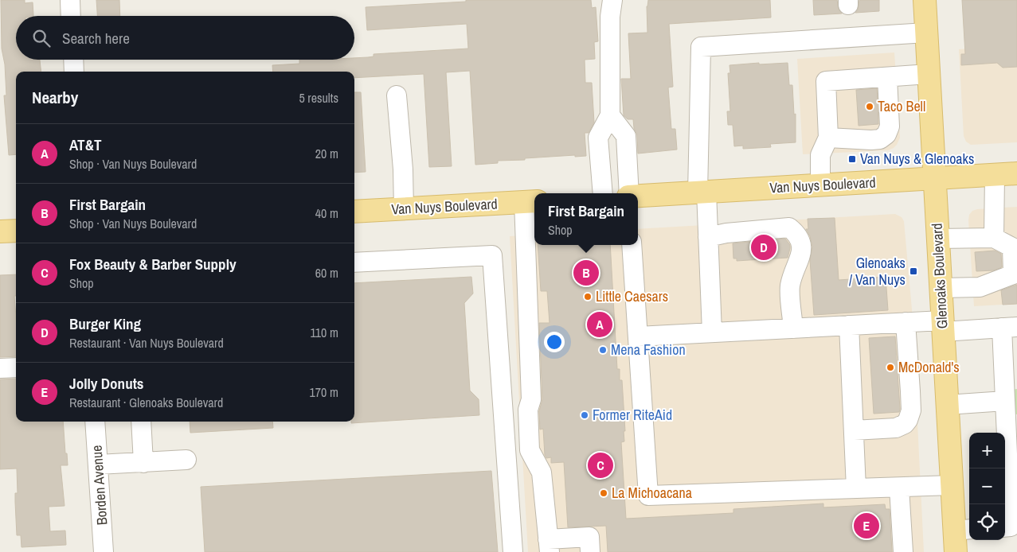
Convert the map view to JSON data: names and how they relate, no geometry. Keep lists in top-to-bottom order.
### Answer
{
  "streets": {
    "main road": ["Van Nuys Boulevard", "Glenoaks Boulevard"],
    "street": ["Borden Avenue"]
  },
  "crossings": [
    ["Van Nuys Boulevard", "Glenoaks Boulevard"]
  ],
  "places": {
    "other": [
      "Taco Bell",
      "Little Caesars",
      "Mena Fashion",
      "McDonald's",
      "Former RiteAid",
      "La Michoacana"
    ],
    "transit": ["Van Nuys & Glenoaks", "Glenoaks / Van Nuys"]
  },
  "page": {
    "search": "Search here",
    "heading": ["Nearby", "5 results"],
    "list": [
      {
        "mark": "A",
        "name": "AT&T",
        "note": "Shop · Van Nuys Boulevard",
        "value": "20 m"
      },
      {
        "mark": "B",
        "name": "First Bargain",
        "note": "Shop · Van Nuys Boulevard",
        "value": "40 m"
      },
      {
        "mark": "C",
        "name": "Fox Beauty & Barber Supply",
        "note": "Shop",
        "value": "60 m"
      },
      {
        "mark": "D",
        "name": "Burger King",
        "note": "Restaurant · Van Nuys Boulevard",
        "value": "110 m"
      },
      {
        "mark": "E",
        "name": "Jolly Donuts",
        "note": "Restaurant · Glenoaks Boulevard",
        "value": "170 m"
      }
    ],
    "popup": ["First Bargain", "Shop"],
    "pins": [
      "D",
      "B",
      "A",
      "C",
      "E"
    ],
    "map_buttons": ["+", "−"]
  }
}
